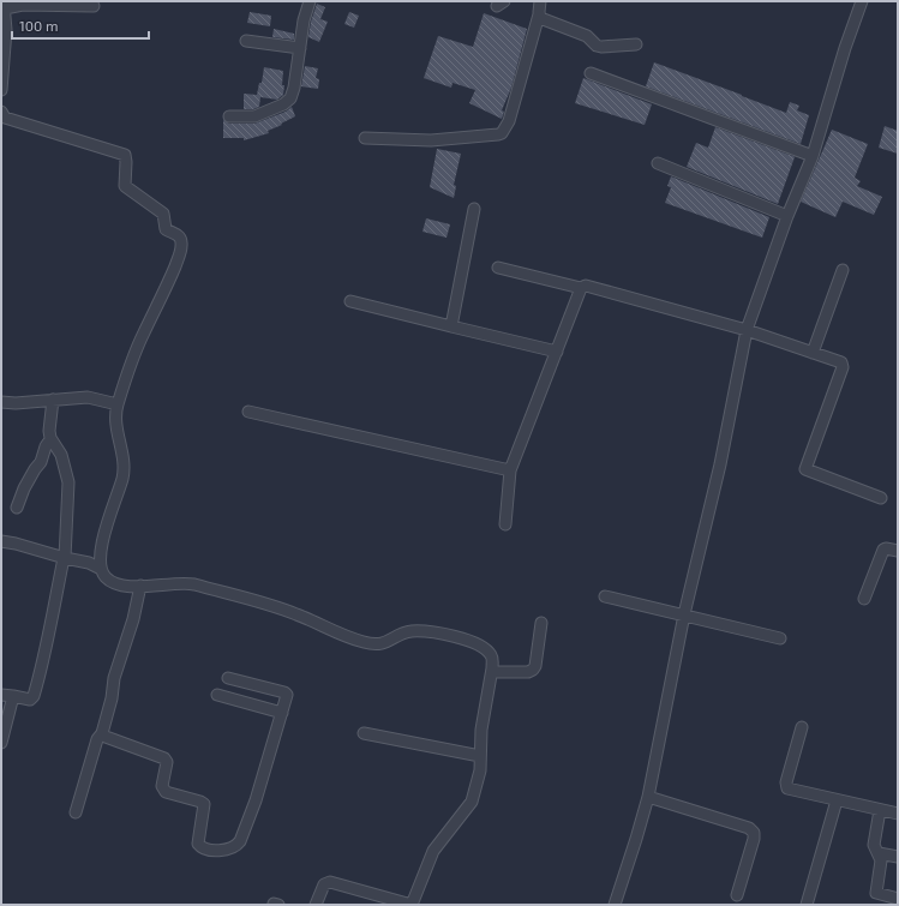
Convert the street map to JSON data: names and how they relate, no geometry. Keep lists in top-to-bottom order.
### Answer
{
  "scale_bar": "100 m"
}
